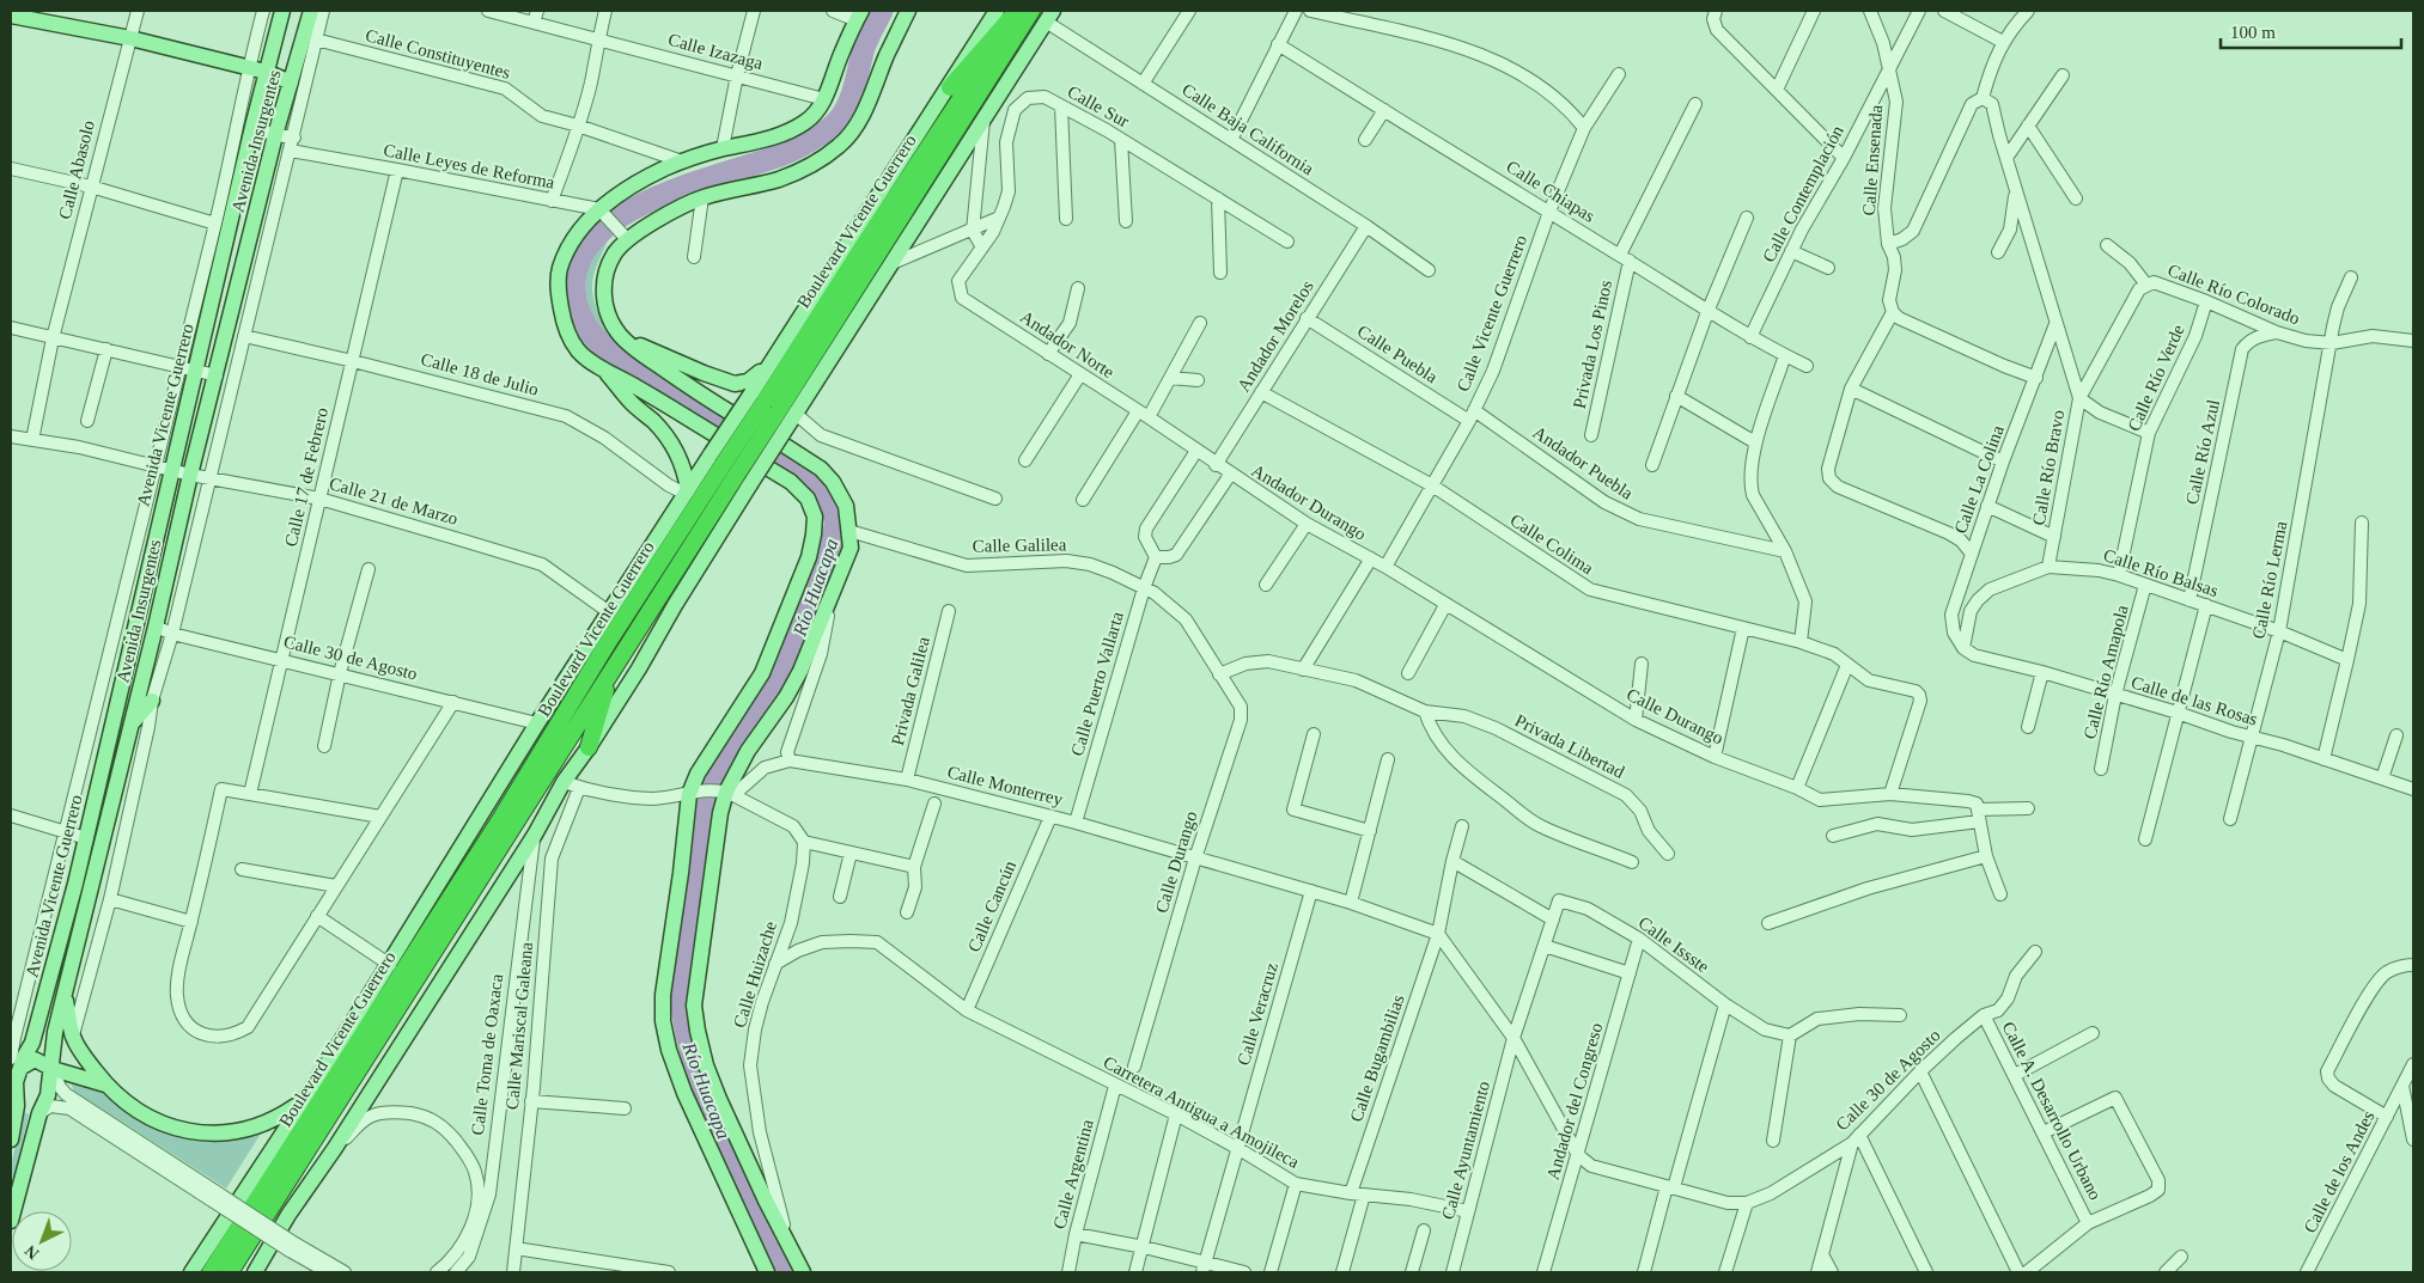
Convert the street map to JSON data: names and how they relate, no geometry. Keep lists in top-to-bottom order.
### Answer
{
  "streets": {
    "highway": ["Boulevard Vicente Guerrero"],
    "main road": ["Avenida Insurgentes", "Avenida Vicente Guerrero"],
    "street": [
      "Calle Izazaga",
      "Calle Constituyentes",
      "Calle Sur",
      "Calle Baja California",
      "Calle Ensenada",
      "Calle Leyes de Reforma",
      "Calle Abasolo",
      "Calle Chiapas",
      "Calle Contemplación",
      "Calle Río Colorado",
      "Calle Vicente Guerrero",
      "Andador Morelos",
      "Andador Norte",
      "Privada Los Pinos",
      "Calle Puebla",
      "Calle 18 de Julio",
      "Calle Río Verde",
      "Calle Río Azul",
      "Andador Puebla",
      "Calle Río Bravo",
      "Calle 17 de Febrero",
      "Calle La Colina",
      "Calle 21 de Marzo",
      "Andador Durango",
      "Calle Colima",
      "Calle Galilea",
      "Calle Río Balsas",
      "Calle Río Lerma",
      "Calle 30 de Agosto",
      "Calle Río Amapola",
      "Calle Puerto Vallarta",
      "Privada Galilea",
      "Calle de las Rosas",
      "Calle Durango",
      "Privada Libertad",
      "Calle Monterrey",
      "Calle Cancún",
      "Calle Issste",
      "Calle Huizache",
      "Calle Veracruz",
      "Calle Mariscal Galeana",
      "Calle Toma de Oaxaca",
      "Calle Bugambilias",
      "Andador del Congreso",
      "Calle A. Desarrollo Urbano",
      "Carretera Antigua a Amojileca",
      "Calle Ayuntamiento",
      "Calle de los Andes",
      "Calle Argentina"
    ]
  },
  "crossings": [
    ["Calle Sur", "Andador Norte"],
    ["Calle Baja California", "Boulevard Vicente Guerrero"],
    ["Calle Baja California", "Andador Morelos"],
    ["Avenida Insurgentes", "Calle 21 de Marzo"],
    ["Avenida Insurgentes", "Calle 30 de Agosto"],
    ["Calle Ensenada", "Calle Contemplación"],
    ["Calle Leyes de Reforma", "Calle 17 de Febrero"],
    ["Calle Abasolo", "Calle 21 de Marzo"],
    ["Calle Chiapas", "Calle Contemplación"],
    ["Calle Chiapas", "Calle Vicente Guerrero"],
    ["Calle Chiapas", "Privada Los Pinos"],
    ["Boulevard Vicente Guerrero", "Calle 18 de Julio"],
    ["Boulevard Vicente Guerrero", "Calle 21 de Marzo"],
    ["Boulevard Vicente Guerrero", "Calle 30 de Agosto"],
    ["Boulevard Vicente Guerrero", "Calle Toma de Oaxaca"],
    ["Calle Río Colorado", "Calle Río Verde"],
    ["Calle Río Colorado", "Calle Río Azul"],
    ["Calle Río Colorado", "Calle Río Bravo"],
    ["Calle Río Colorado", "Calle Río Lerma"],
    ["Calle Vicente Guerrero", "Calle Puebla"],
    ["Calle Vicente Guerrero", "Andador Puebla"],
    ["Calle Vicente Guerrero", "Andador Durango"],
    ["Calle Vicente Guerrero", "Calle Colima"],
    ["Calle Vicente Guerrero", "Calle Durango"],
    ["Andador Morelos", "Andador Norte"],
    ["Andador Morelos", "Calle Puebla"],
    ["Andador Morelos", "Andador Durango"],
    ["Andador Morelos", "Calle Colima"],
    ["Andador Norte", "Andador Durango"],
    ["Calle Puebla", "Andador Puebla"],
    ["Calle 18 de Julio", "Calle 17 de Febrero"],
    ["Calle Río Verde", "Calle Río Balsas"],
    ["Avenida Vicente Guerrero", "Calle 21 de Marzo"],
    ["Calle Río Azul", "Calle Río Balsas"],
    ["Calle Río Bravo", "Calle Río Balsas"],
    ["Calle 17 de Febrero", "Calle 21 de Marzo"],
    ["Calle 17 de Febrero", "Calle 30 de Agosto"],
    ["Calle La Colina", "Calle Río Balsas"],
    ["Calle La Colina", "Calle de las Rosas"],
    ["Andador Durango", "Calle Durango"],
    ["Calle Colima", "Calle Durango"],
    ["Calle Galilea", "Calle Puerto Vallarta"],
    ["Calle Galilea", "Calle Durango"],
    ["Calle Galilea", "Privada Libertad"],
    ["Calle Río Balsas", "Calle Río Lerma"],
    ["Calle Río Balsas", "Calle Río Amapola"],
    ["Calle Río Balsas", "Calle de las Rosas"],
    ["Calle Río Lerma", "Calle de las Rosas"],
    ["Calle 30 de Agosto", "Andador del Congreso"],
    ["Calle 30 de Agosto", "Calle A. Desarrollo Urbano"],
    ["Calle Río Amapola", "Calle de las Rosas"],
    ["Calle Puerto Vallarta", "Calle Monterrey"],
    ["Privada Galilea", "Calle Monterrey"],
    ["Calle Durango", "Privada Libertad"],
    ["Calle Durango", "Calle Monterrey"],
    ["Calle Monterrey", "Calle Cancún"],
    ["Calle Monterrey", "Calle Veracruz"],
    ["Calle Monterrey", "Calle Bugambilias"],
    ["Calle Cancún", "Carretera Antigua a Amojileca"],
    ["Calle Issste", "Andador del Congreso"],
    ["Calle Issste", "Calle Ayuntamiento"],
    ["Calle Huizache", "Carretera Antigua a Amojileca"],
    ["Calle Veracruz", "Carretera Antigua a Amojileca"],
    ["Calle Bugambilias", "Carretera Antigua a Amojileca"],
    ["Carretera Antigua a Amojileca", "Calle Ayuntamiento"],
    ["Carretera Antigua a Amojileca", "Calle Argentina"]
  ],
  "water": ["Río Huacapa"],
  "scale_bar": "100 m",
  "north": "bottom left"
}
